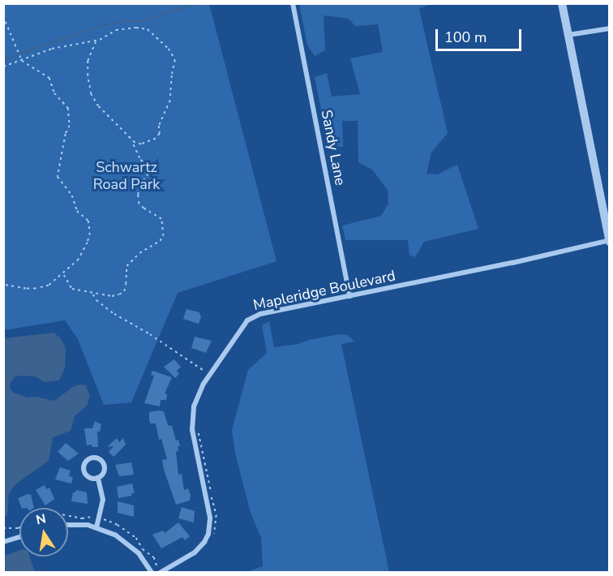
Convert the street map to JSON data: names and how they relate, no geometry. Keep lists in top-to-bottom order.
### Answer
{
  "streets": {
    "street": ["Sandy Lane", "Mapleridge Boulevard"]
  },
  "crossings": [
    ["Sandy Lane", "Mapleridge Boulevard"]
  ],
  "parks": ["Schwartz Road Park"],
  "scale_bar": "100 m",
  "north": "top"
}
